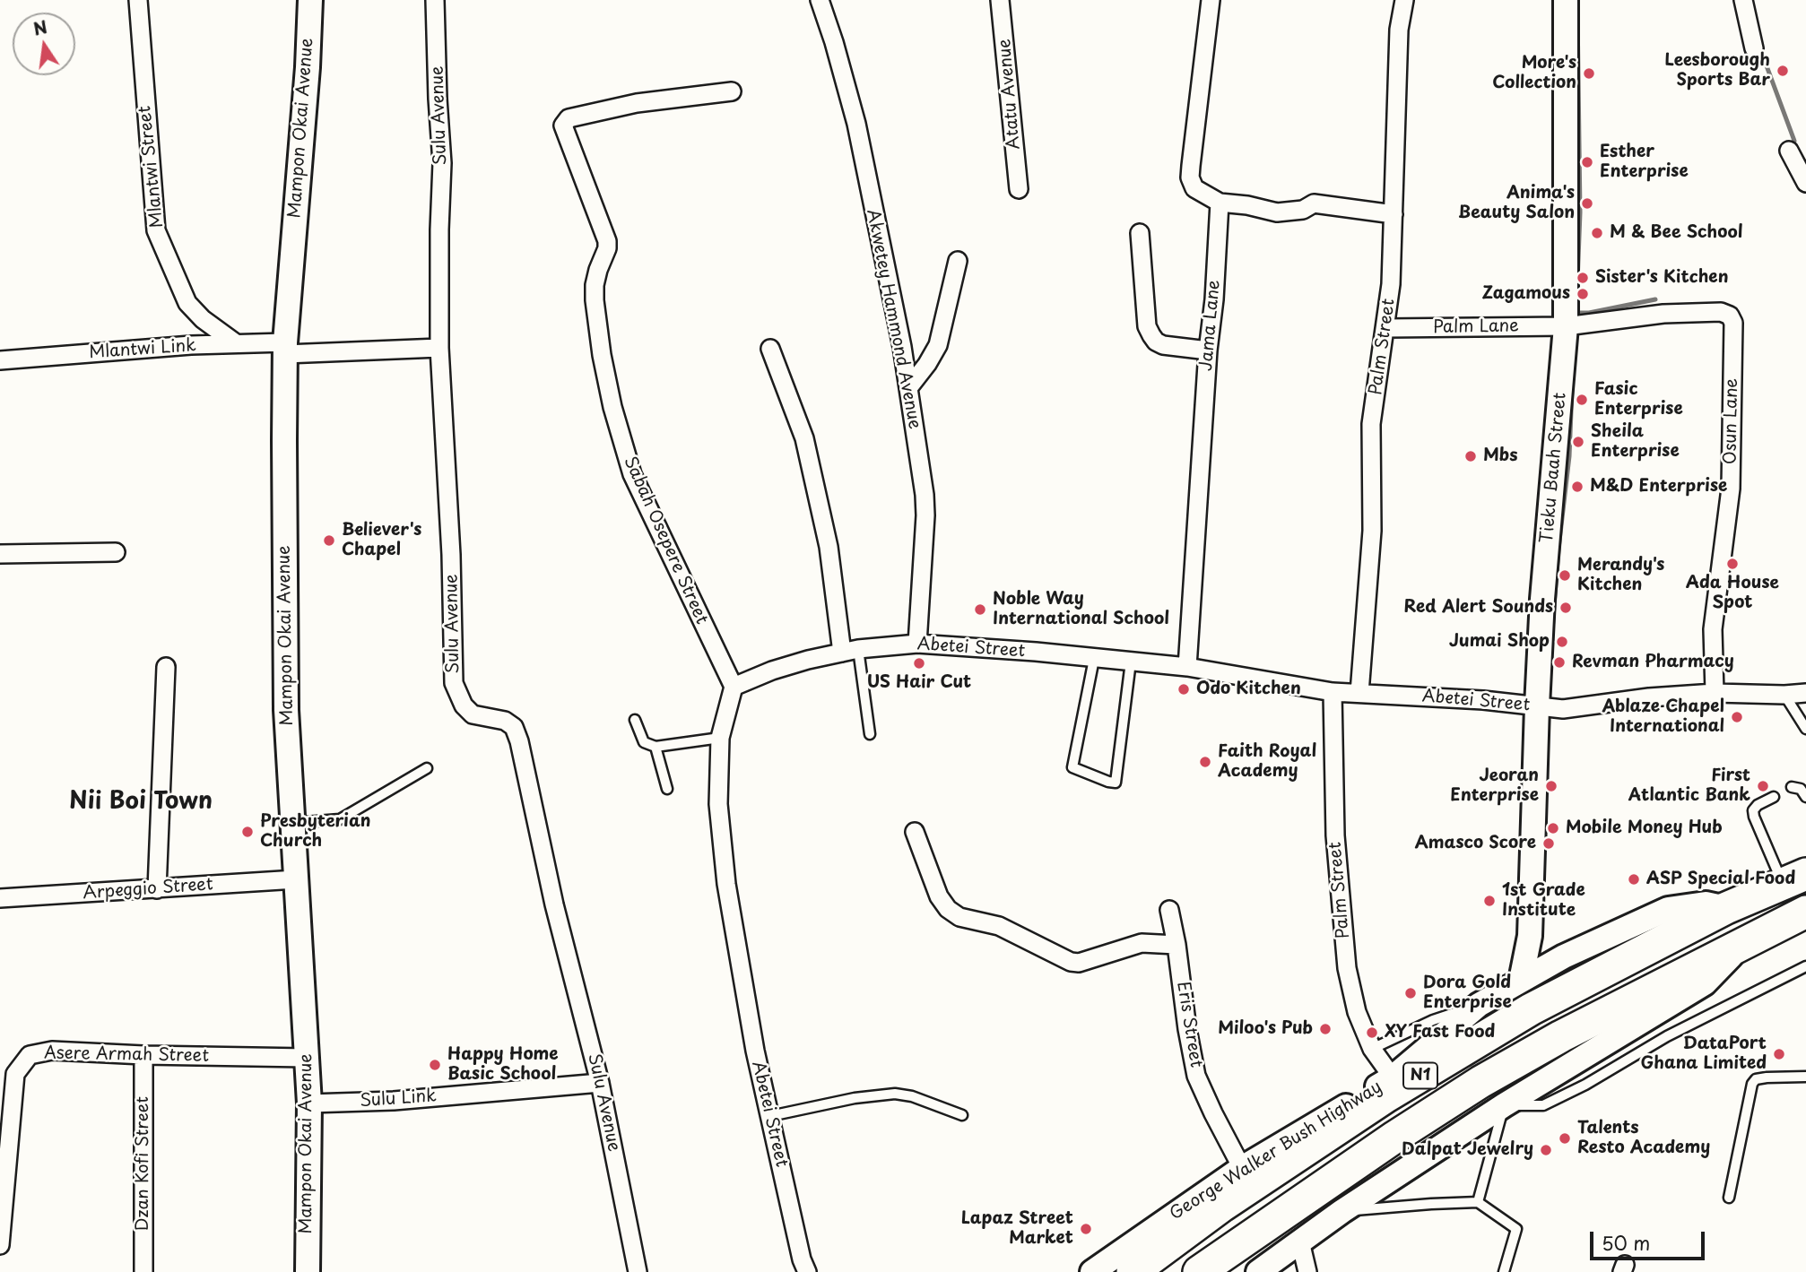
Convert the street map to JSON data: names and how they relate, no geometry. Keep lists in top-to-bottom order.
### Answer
{
  "streets": {
    "highway": ["N1", "George Walker Bush Highway"],
    "street": [
      "Atatu Avenue",
      "Sulu Avenue",
      "Mampon Okai Avenue",
      "Mlantwi Street",
      "Akwetey Hammond Avenue",
      "Jama Lane",
      "Palm Lane",
      "Palm Street",
      "Mlantwi Link",
      "Osun Lane",
      "Tieku Baah Street",
      "Sabah Osepere Street",
      "Abetei Street",
      "Arpeggio Street",
      "Eris Street",
      "Asere Armah Street",
      "Sulu Link",
      "Dzan Kofi Street"
    ]
  },
  "crossings": [
    ["Sulu Avenue", "Mlantwi Link"],
    ["Sulu Avenue", "Sulu Link"],
    ["Mampon Okai Avenue", "Mlantwi Link"],
    ["Mampon Okai Avenue", "Arpeggio Street"],
    ["Mampon Okai Avenue", "Asere Armah Street"],
    ["Mampon Okai Avenue", "Sulu Link"],
    ["Mlantwi Street", "Mlantwi Link"],
    ["Akwetey Hammond Avenue", "Abetei Street"],
    ["Jama Lane", "Abetei Street"],
    ["Palm Lane", "Palm Street"],
    ["Palm Lane", "Osun Lane"],
    ["Palm Lane", "Tieku Baah Street"],
    ["Palm Street", "Abetei Street"],
    ["Palm Street", "George Walker Bush Highway"],
    ["Osun Lane", "Tieku Baah Street"],
    ["Osun Lane", "Abetei Street"],
    ["Tieku Baah Street", "Abetei Street"],
    ["Tieku Baah Street", "George Walker Bush Highway"],
    ["Sabah Osepere Street", "Abetei Street"],
    ["Eris Street", "George Walker Bush Highway"],
    ["Asere Armah Street", "Dzan Kofi Street"]
  ],
  "districts": ["Nii Boi Town"],
  "places": [
    "Leesborough Sports Bar",
    "More's Collection",
    "Esther Enterprise",
    "Anima's Beauty Salon",
    "M & Bee School",
    "Sister's Kitchen",
    "Zagamous",
    "Fasic Enterprise",
    "Sheila Enterprise",
    "Mbs",
    "M&D Enterprise",
    "Believer's Chapel",
    "Ada House Spot",
    "Merandy's Kitchen",
    "Red Alert Sounds",
    "Noble Way International School",
    "Jumai Shop",
    "Revman Pharmacy",
    "US Hair Cut",
    "Odo Kitchen",
    "Ablaze Chapel International",
    "Faith Royal Academy",
    "Jeoran Enterprise",
    "First Atlantic Bank",
    "Mobile Money Hub",
    "Presbyterian Church",
    "Amasco Score",
    "ASP Special Food",
    "1st Grade Institute",
    "Dora Gold Enterprise",
    "Miloo's Pub",
    "XY Fast Food",
    "DataPort Ghana Limited",
    "Happy Home Basic School",
    "Talents Resto Academy",
    "Dalpat Jewelry",
    "Lapaz Street Market"
  ],
  "scale_bar": "50 m",
  "north": "top"
}
